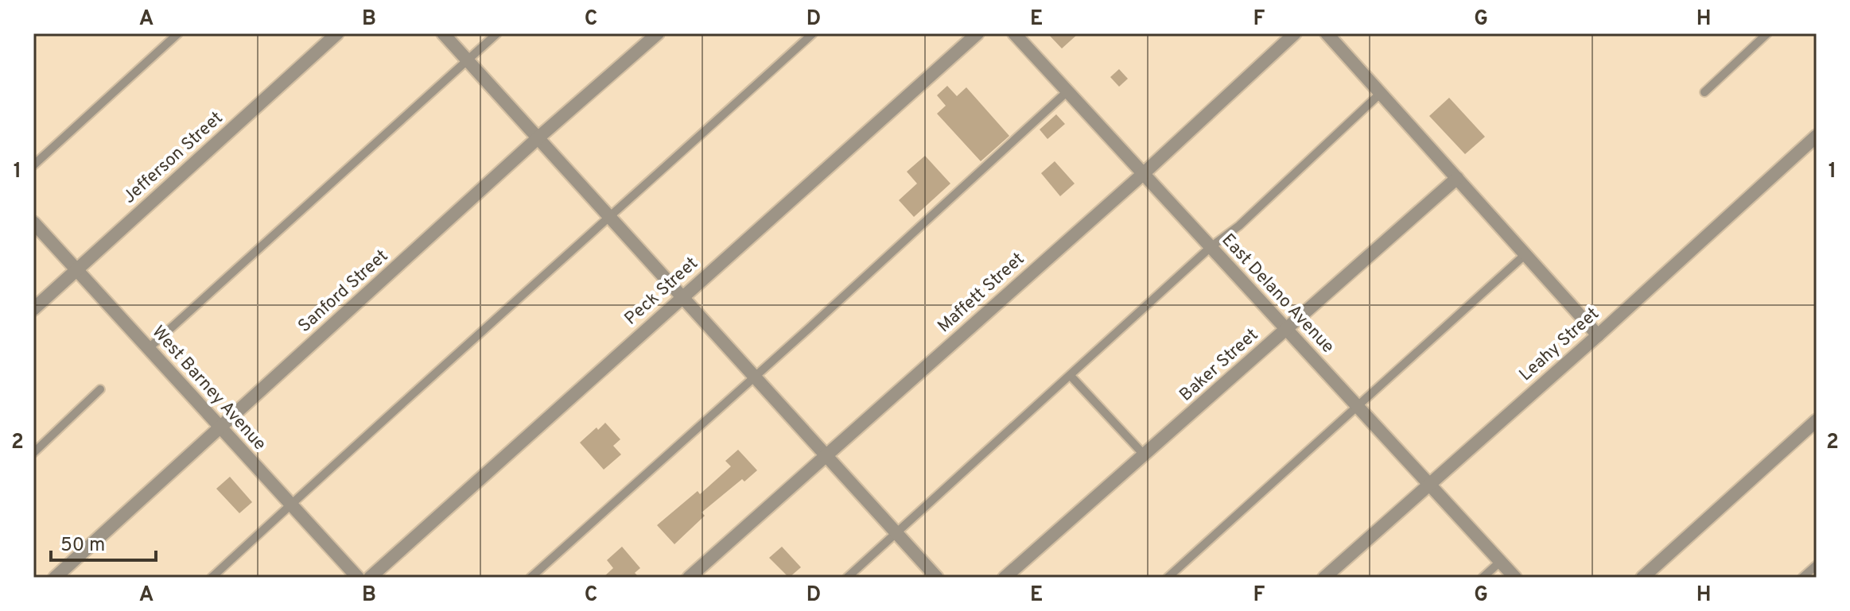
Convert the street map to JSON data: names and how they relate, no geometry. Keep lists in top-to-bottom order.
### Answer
{
  "streets": {
    "street": [
      "Jefferson Street",
      "Sanford Street",
      "Peck Street",
      "Maffett Street",
      "East Delano Avenue",
      "Leahy Street",
      "Baker Street",
      "West Barney Avenue"
    ]
  },
  "crossings": [
    ["Jefferson Street", "West Barney Avenue"],
    ["Sanford Street", "West Barney Avenue"],
    ["Maffett Street", "East Delano Avenue"],
    ["East Delano Avenue", "Leahy Street"],
    ["East Delano Avenue", "Baker Street"]
  ],
  "scale_bar": "50 m",
  "grid": {
    "columns": [
      "A",
      "B",
      "C",
      "D",
      "E",
      "F",
      "G",
      "H"
    ],
    "rows": ["1", "2"]
  }
}
